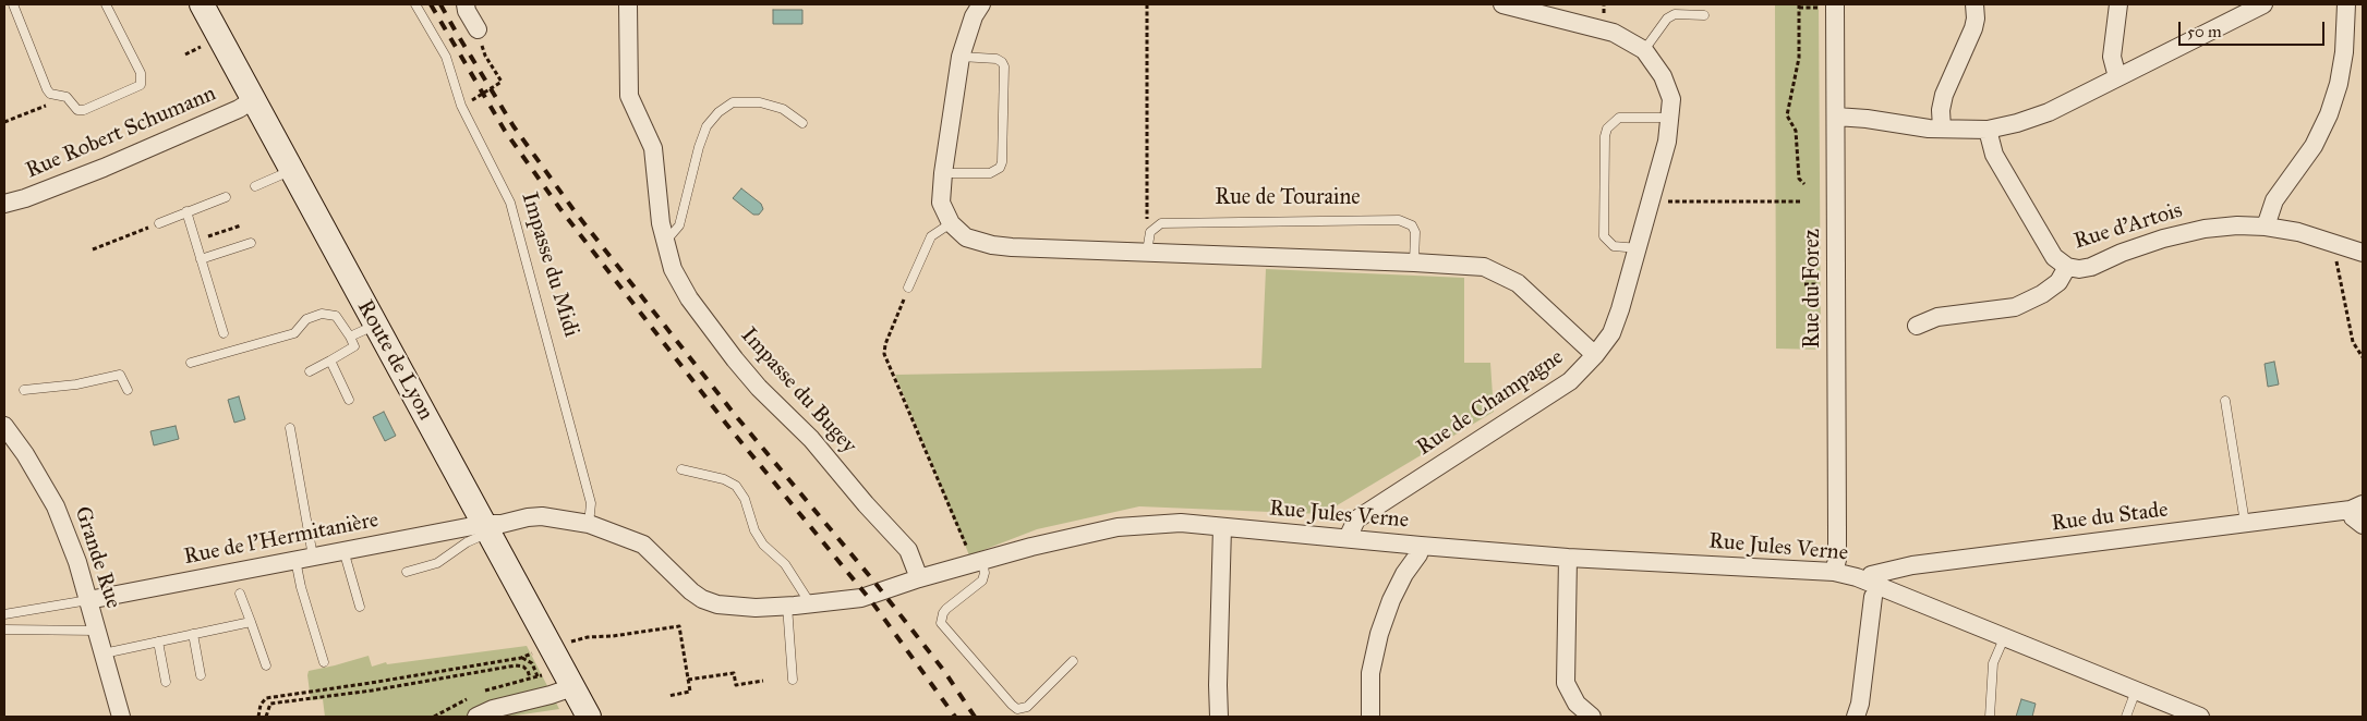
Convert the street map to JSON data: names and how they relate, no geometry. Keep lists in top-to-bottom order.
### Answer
{
  "streets": {
    "main road": ["Route de Lyon"],
    "street": [
      "Rue Robert Schumann",
      "Rue d'Artois",
      "Rue du Forez",
      "Impasse du Bugey",
      "Rue de Champagne",
      "Rue Jules Verne",
      "Rue du Stade",
      "Rue de l'Hermitanière",
      "Grande Rue"
    ],
    "lane": ["Rue de Touraine", "Impasse du Midi"]
  },
  "crossings": [
    ["Rue Robert Schumann", "Route de Lyon"],
    ["Impasse du Midi", "Rue Jules Verne"],
    ["Rue du Forez", "Rue Jules Verne"],
    ["Route de Lyon", "Rue Jules Verne"],
    ["Route de Lyon", "Rue de l'Hermitanière"],
    ["Impasse du Bugey", "Rue Jules Verne"],
    ["Rue de Champagne", "Rue Jules Verne"],
    ["Rue Jules Verne", "Rue du Stade"],
    ["Rue Jules Verne", "Rue de l'Hermitanière"],
    ["Rue de l'Hermitanière", "Grande Rue"]
  ],
  "scale_bar": "50 m"
}
